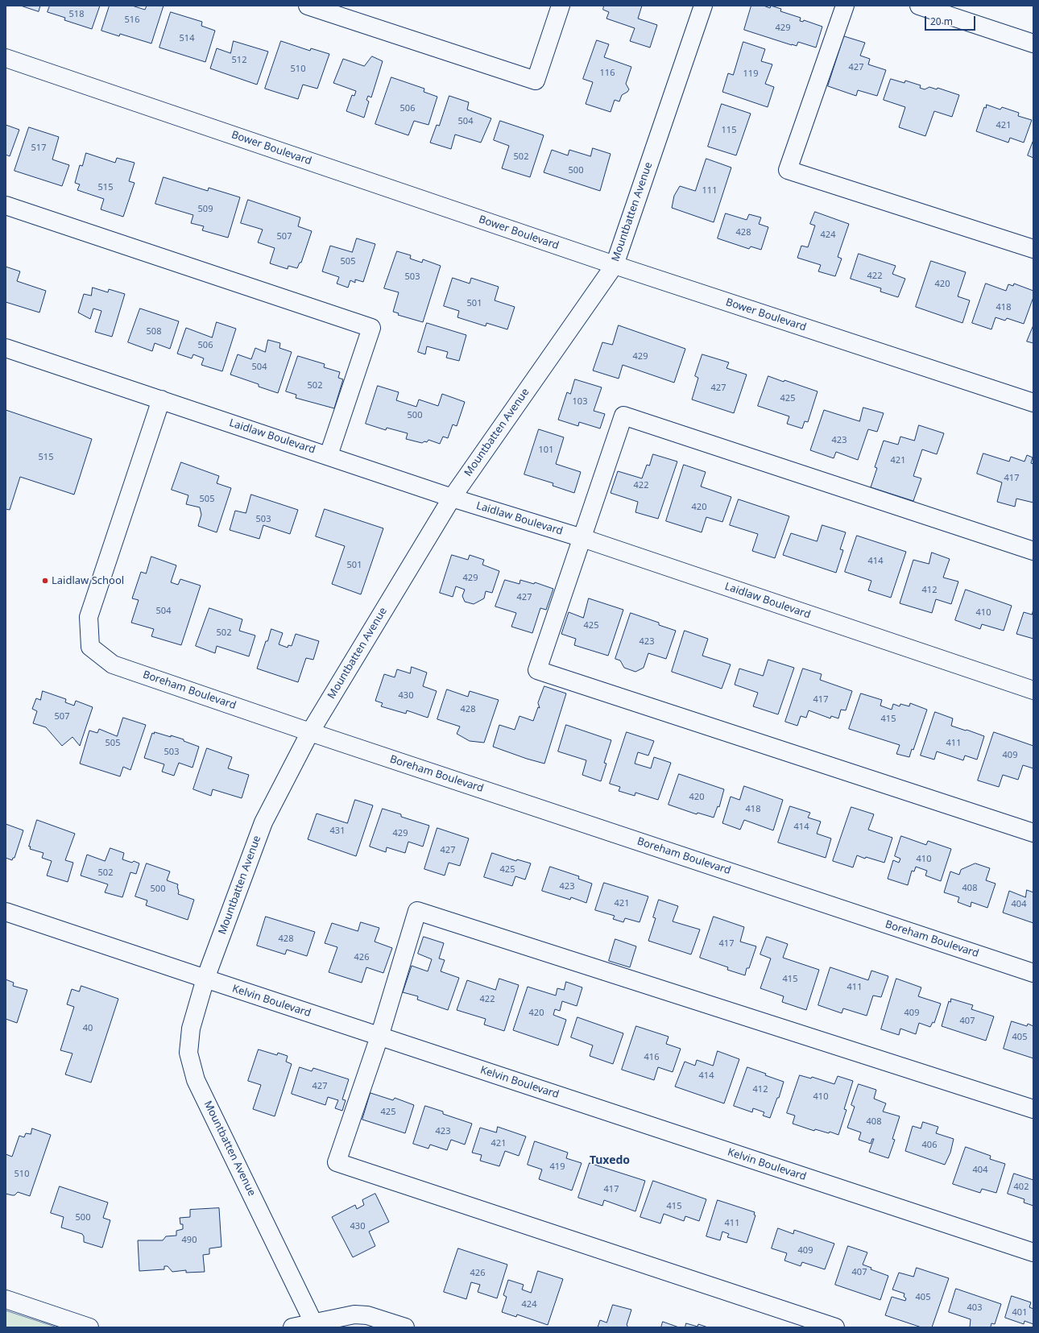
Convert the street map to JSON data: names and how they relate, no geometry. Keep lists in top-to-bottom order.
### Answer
{
  "streets": {
    "street": [
      "Bower Boulevard",
      "Mountbatten Avenue",
      "Laidlaw Boulevard",
      "Boreham Boulevard",
      "Kelvin Boulevard"
    ]
  },
  "crossings": [
    ["Bower Boulevard", "Mountbatten Avenue"],
    ["Mountbatten Avenue", "Laidlaw Boulevard"],
    ["Mountbatten Avenue", "Boreham Boulevard"],
    ["Mountbatten Avenue", "Kelvin Boulevard"],
    ["Laidlaw Boulevard", "Boreham Boulevard"]
  ],
  "districts": ["Tuxedo"],
  "places": ["Laidlaw School"],
  "house_numbers": [
    "518",
    "516",
    "429",
    "514",
    "512",
    "427",
    "510",
    "116",
    "119",
    "506",
    "504",
    "421",
    "115",
    "517",
    "502",
    "500",
    "515",
    "111",
    "509",
    "428",
    "424",
    "507",
    "505",
    "422",
    "503",
    "420",
    "501",
    "418",
    "508",
    "506",
    "429",
    "504",
    "502",
    "427",
    "425",
    "103",
    "500",
    "423",
    "101",
    "515",
    "421",
    "417",
    "422",
    "505",
    "420",
    "503",
    "414",
    "501",
    "429",
    "412",
    "427",
    "504",
    "410",
    "425",
    "502",
    "423",
    "430",
    "417",
    "428",
    "507",
    "415",
    "505",
    "411",
    "503",
    "409",
    "420",
    "418",
    "414",
    "431",
    "429",
    "427",
    "410",
    "425",
    "502",
    "423",
    "408",
    "500",
    "421",
    "404",
    "428",
    "417",
    "426",
    "415",
    "411",
    "422",
    "420",
    "409",
    "407",
    "40",
    "405",
    "416",
    "414",
    "427",
    "412",
    "410",
    "425",
    "408",
    "423",
    "421",
    "406",
    "419",
    "404",
    "510",
    "402",
    "417",
    "415",
    "500",
    "411",
    "430",
    "490",
    "409",
    "407",
    "426",
    "405",
    "424",
    "403",
    "401"
  ],
  "scale_bar": "20 m"
}
